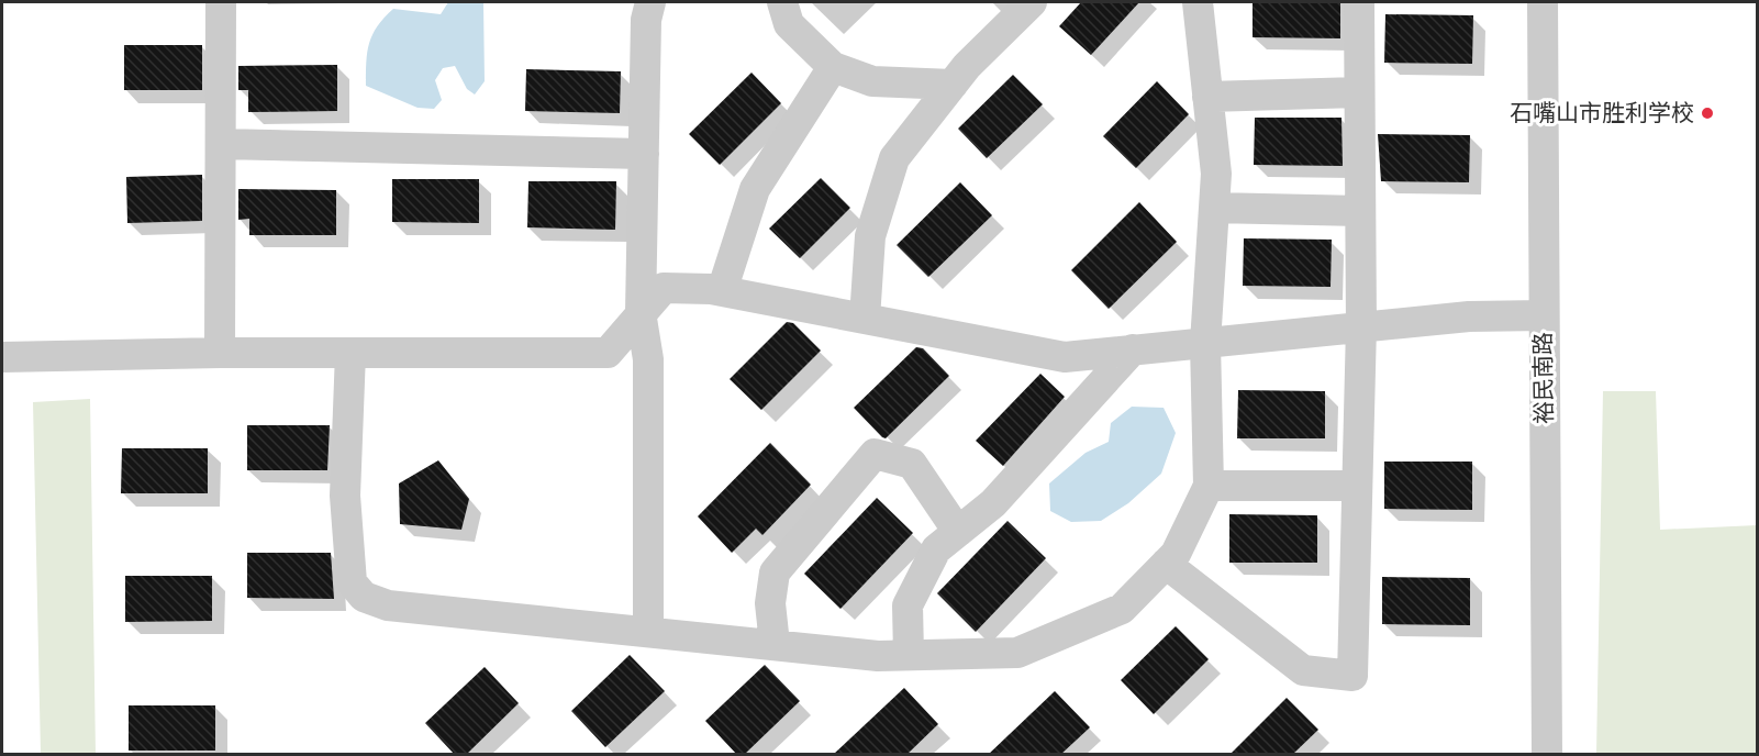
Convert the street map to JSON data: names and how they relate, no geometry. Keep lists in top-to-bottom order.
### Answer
{
  "streets": {
    "street": ["裕民南路"]
  },
  "places": ["石嘴山市胜利学校"]
}
